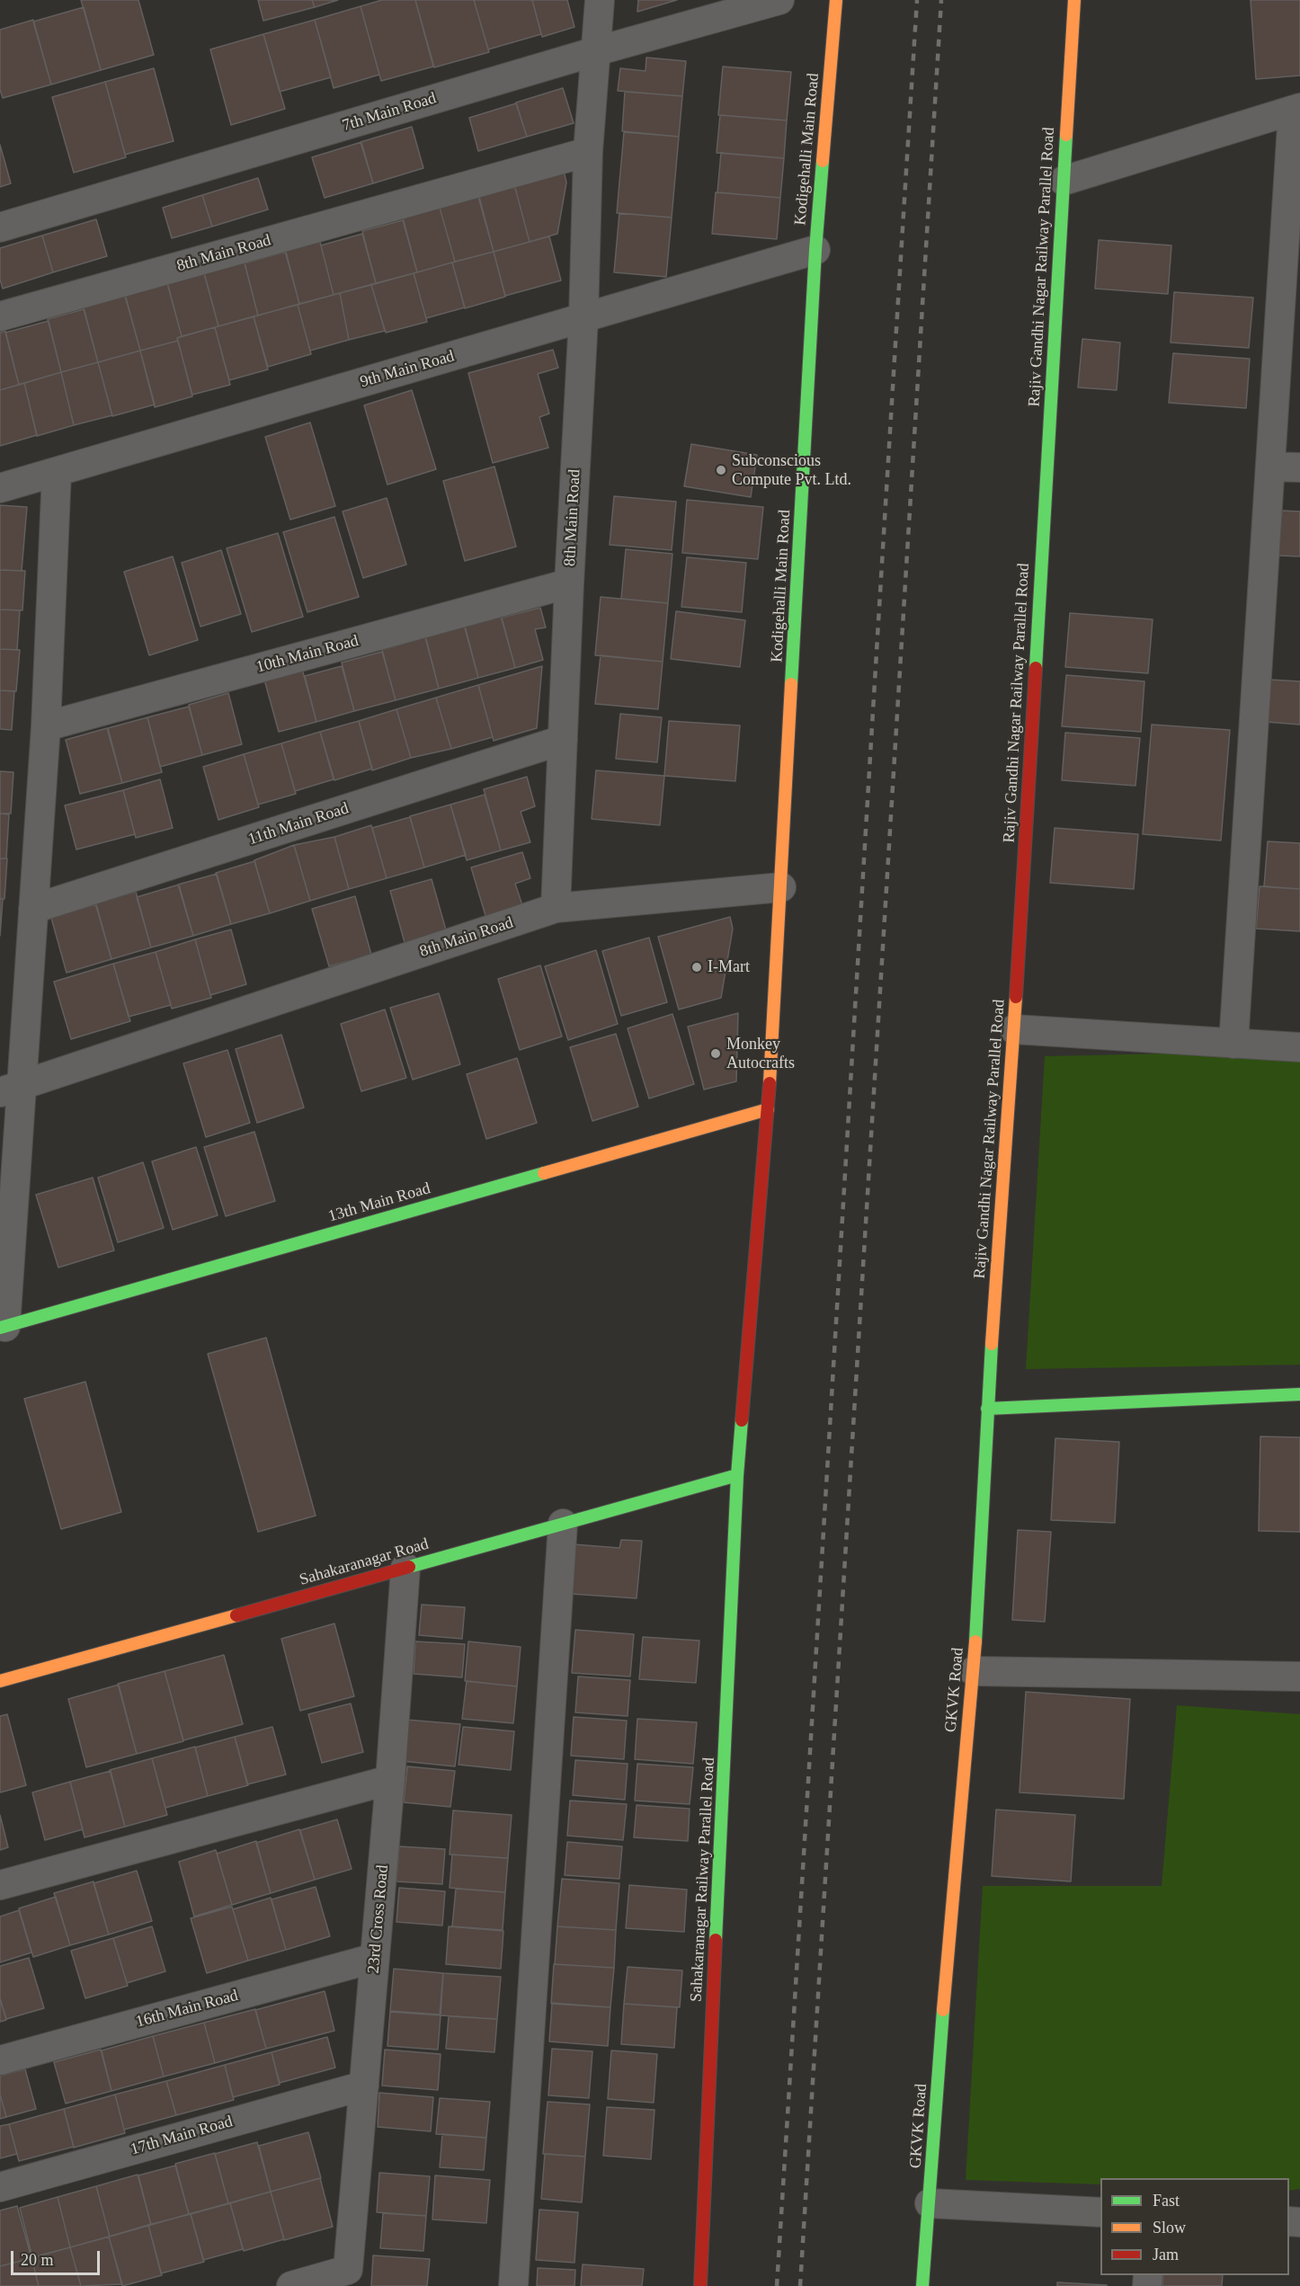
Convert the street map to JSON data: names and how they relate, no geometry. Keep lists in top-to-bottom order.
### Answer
{
  "streets": {
    "street": [
      "7th Main Road",
      "Kodigehalli Main Road",
      "8th Main Road",
      "Rajiv Gandhi Nagar Railway Parallel Road",
      "9th Main Road",
      "10th Main Road",
      "11th Main Road",
      "13th Main Road",
      "Sahakaranagar Road",
      "GKVK Road",
      "Sahakaranagar Railway Parallel Road",
      "23rd Cross Road",
      "16th Main Road",
      "17th Main Road"
    ]
  },
  "crossings": [
    ["Kodigehalli Main Road", "9th Main Road"],
    ["Kodigehalli Main Road", "13th Main Road"],
    ["Kodigehalli Main Road", "Sahakaranagar Railway Parallel Road"],
    ["8th Main Road", "9th Main Road"],
    ["8th Main Road", "10th Main Road"],
    ["8th Main Road", "11th Main Road"],
    ["Rajiv Gandhi Nagar Railway Parallel Road", "GKVK Road"],
    ["13th Main Road", "Sahakaranagar Railway Parallel Road"],
    ["Sahakaranagar Road", "Sahakaranagar Railway Parallel Road"],
    ["Sahakaranagar Road", "23rd Cross Road"],
    ["23rd Cross Road", "16th Main Road"],
    ["23rd Cross Road", "17th Main Road"]
  ],
  "places": ["Subconscious Compute Pvt. Ltd.", "I-Mart", "Monkey Autocrafts"],
  "legend": ["Fast", "Slow", "Jam"],
  "scale_bar": "20 m"
}
